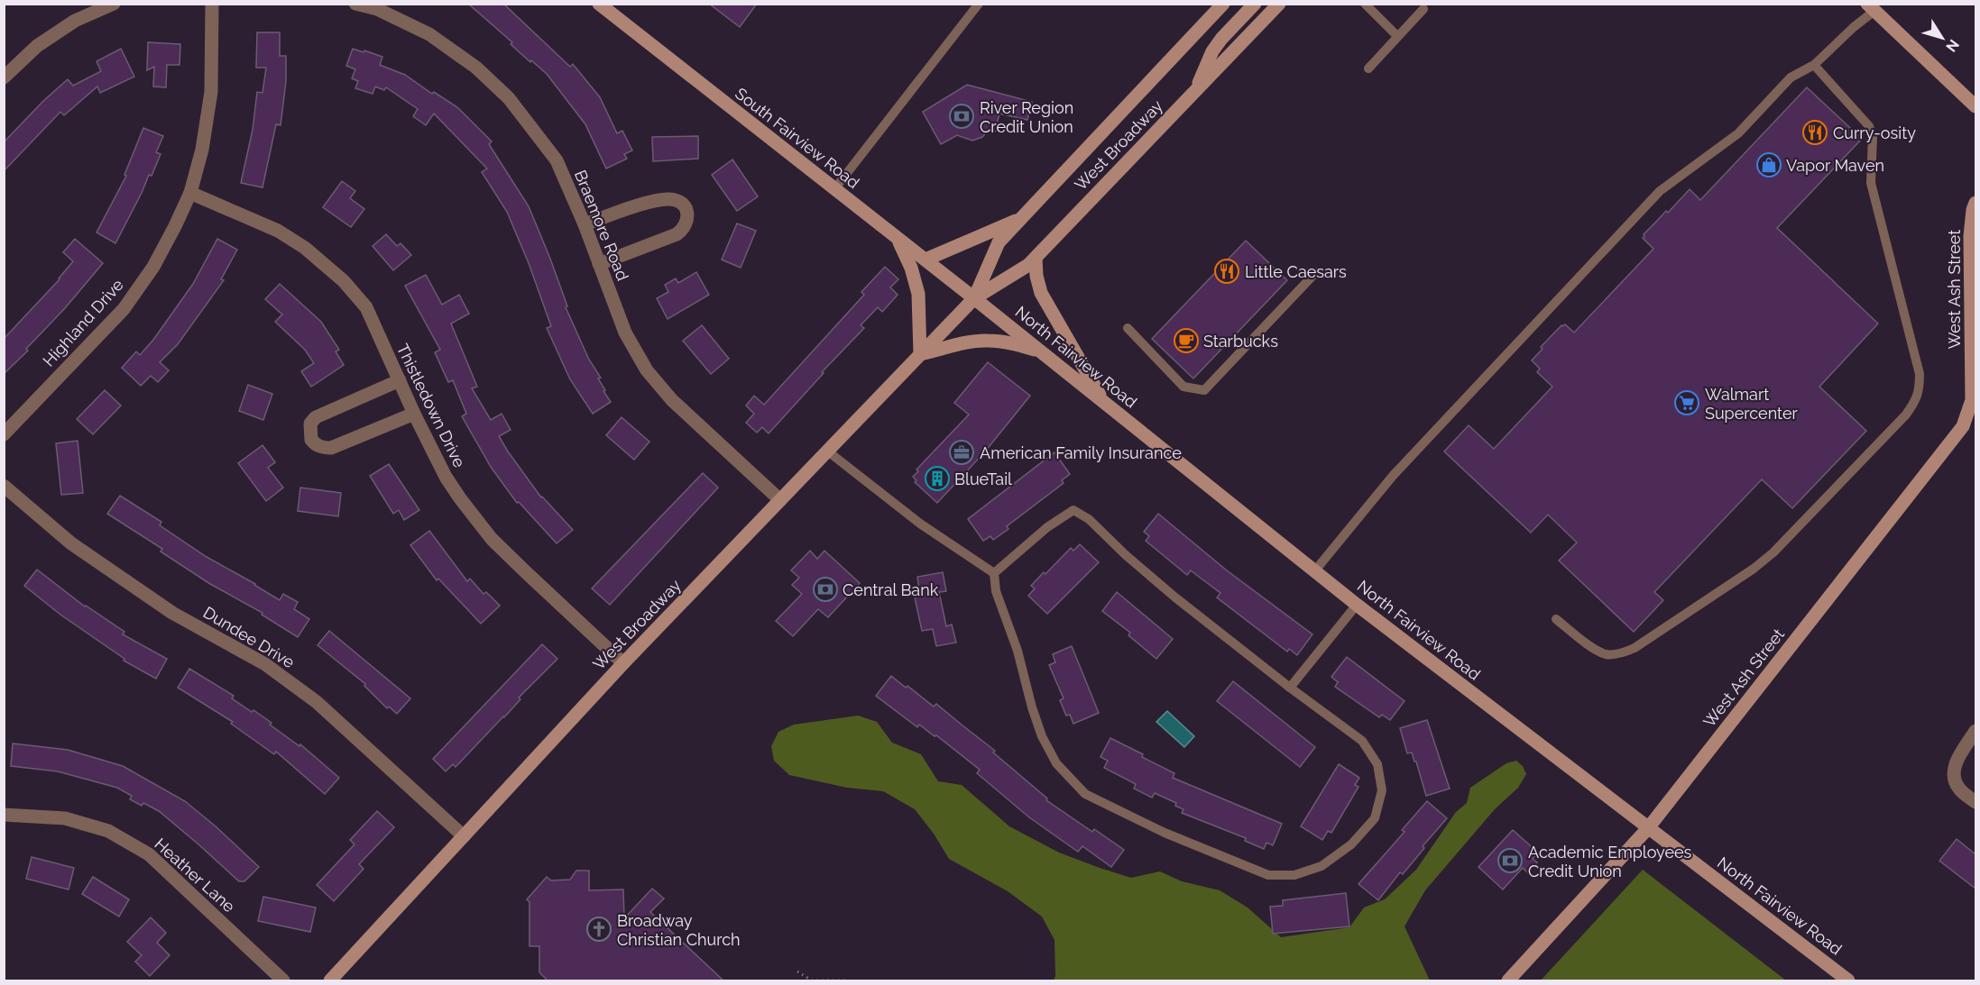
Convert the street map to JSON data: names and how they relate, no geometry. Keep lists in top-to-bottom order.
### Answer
{
  "streets": {
    "street": [
      "South Fairview Road",
      "West Broadway",
      "Braemore Road",
      "West Ash Street",
      "Highland Drive",
      "North Fairview Road",
      "Thistledown Drive",
      "Dundee Drive",
      "Heather Lane"
    ]
  },
  "crossings": [
    ["South Fairview Road", "West Broadway"],
    ["South Fairview Road", "North Fairview Road"],
    ["West Broadway", "Braemore Road"],
    ["West Broadway", "North Fairview Road"],
    ["West Broadway", "Thistledown Drive"],
    ["West Broadway", "Dundee Drive"],
    ["West Ash Street", "North Fairview Road"],
    ["Highland Drive", "Thistledown Drive"]
  ],
  "places": {
    "bank": ["River Region Credit Union", "Central Bank", "Academic Employees Credit Union"],
    "restaurant": ["Curry-osity", "Little Caesars"],
    "shop": ["Vapor Maven"],
    "cafe": ["Starbucks"],
    "supermarket": ["Walmart Supercenter"],
    "office": ["American Family Insurance"],
    "building": ["BlueTail"],
    "church": ["Broadway Christian Church"]
  },
  "north": "bottom right"
}
